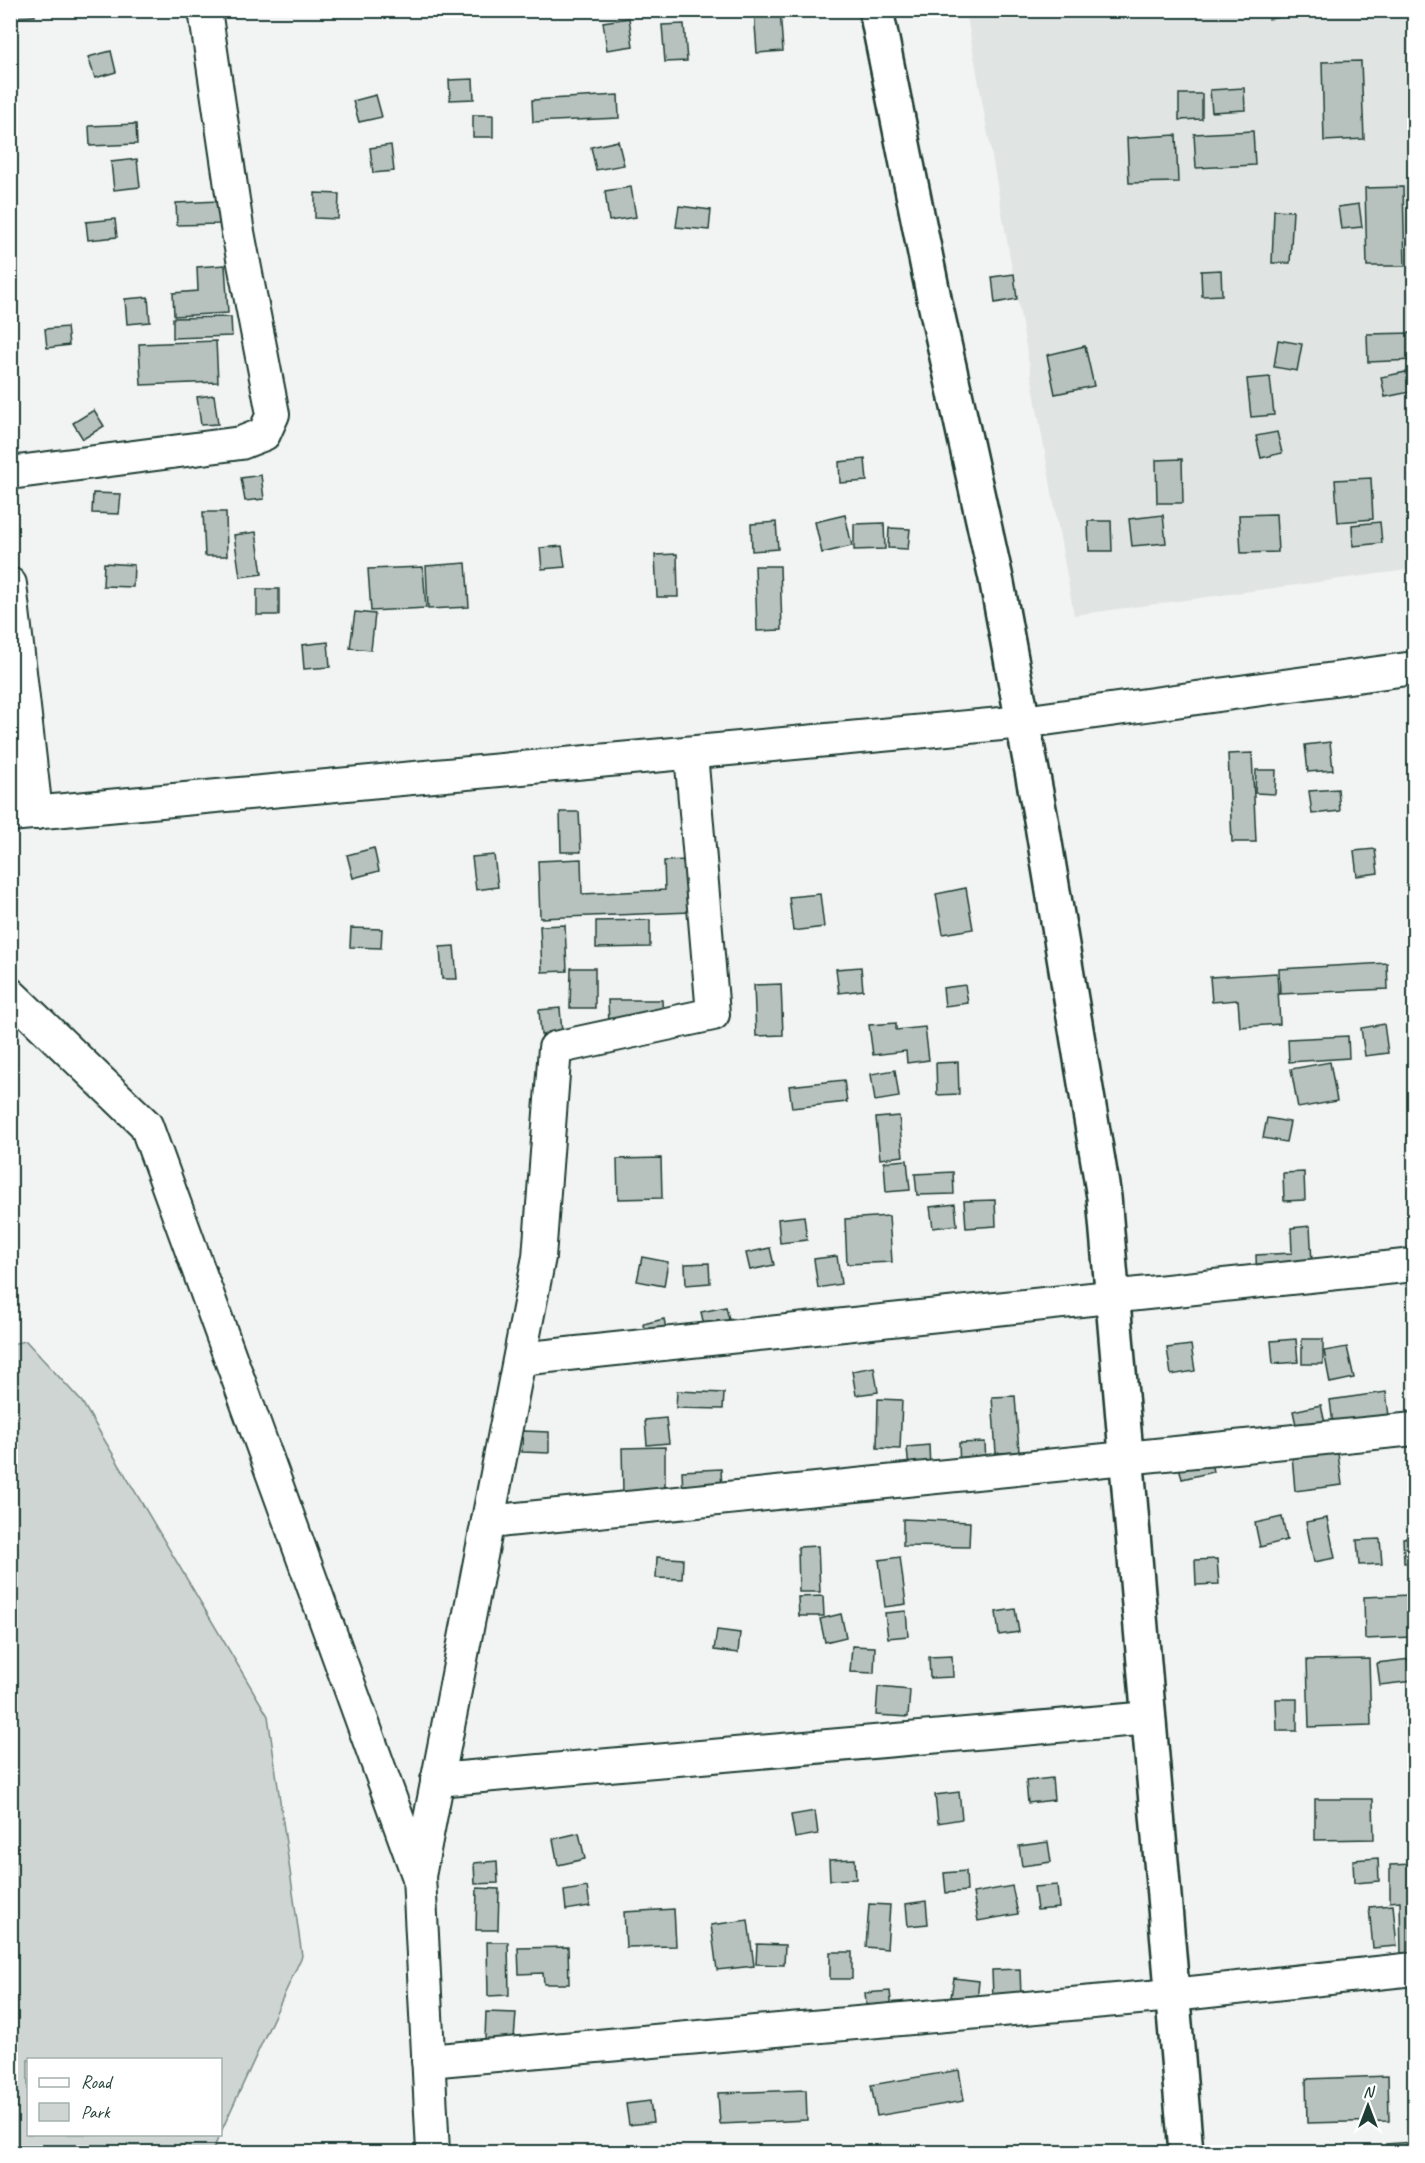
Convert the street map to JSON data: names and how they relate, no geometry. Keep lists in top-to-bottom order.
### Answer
{
  "legend": ["Road", "Park"],
  "north": "top"
}
